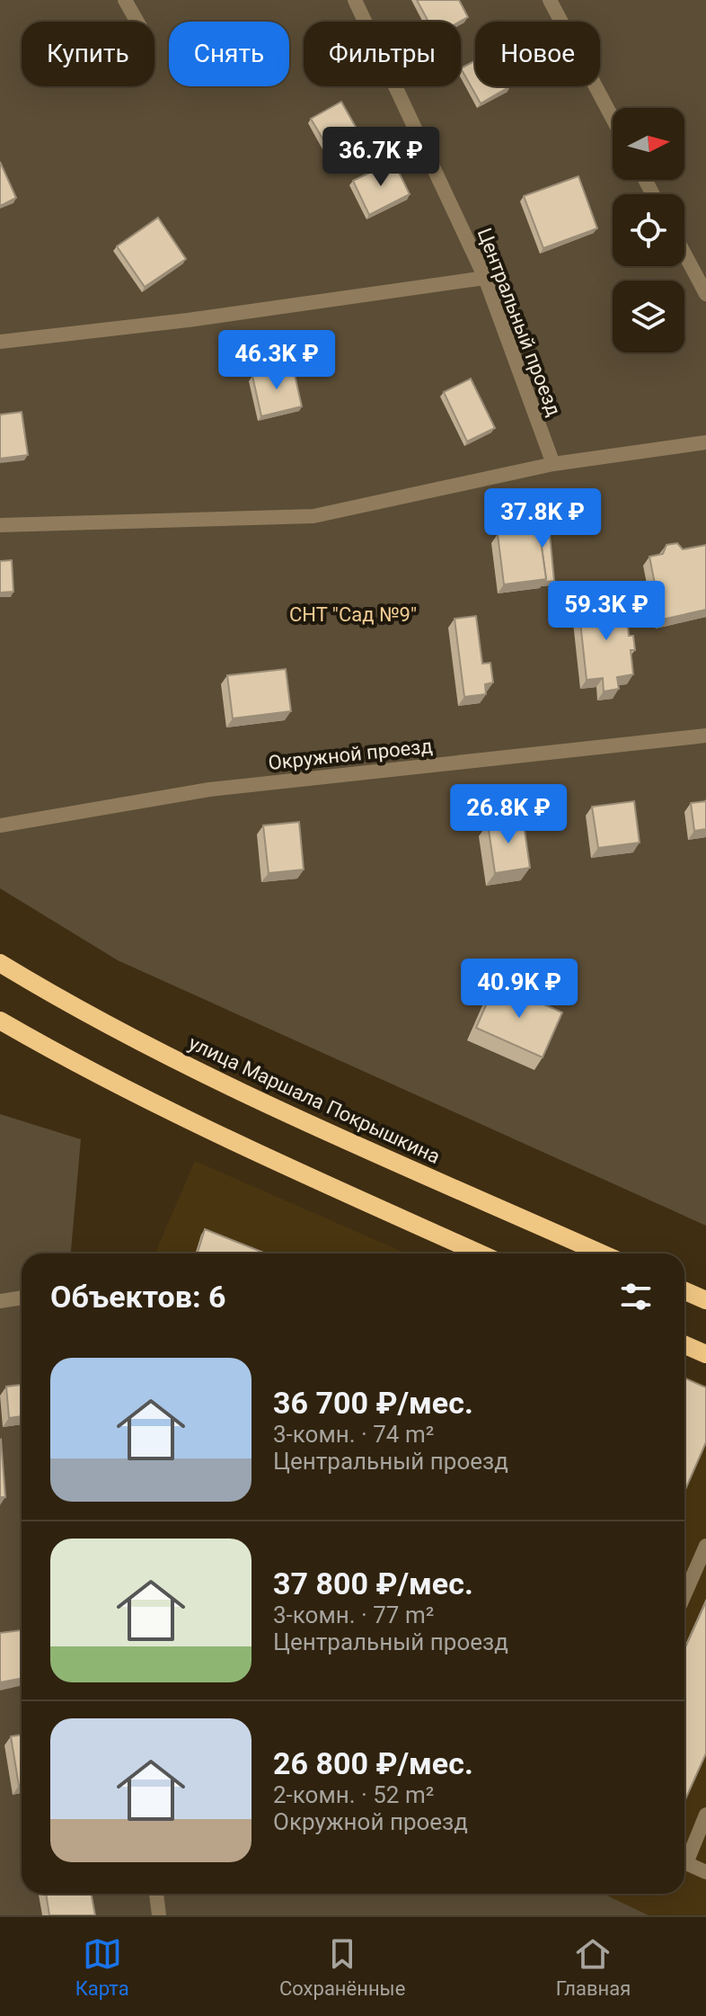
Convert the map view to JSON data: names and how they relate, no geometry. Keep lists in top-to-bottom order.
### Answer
{
  "streets": {
    "main road": ["улица Маршала Покрышкина"],
    "street": ["Центральный проезд", "Окружной проезд"]
  },
  "parks": ["СНТ \"Сад №9\""],
  "north": "right",
  "page": {
    "chip": [
      "Купить",
      "Снять",
      "Фильтры",
      "Новое"
    ],
    "price": [
      "36.7K ₽",
      "46.3K ₽",
      "37.8K ₽",
      "59.3K ₽",
      "26.8K ₽",
      "40.9K ₽"
    ],
    "heading": "Объектов: 6",
    "list": [
      {
        "name": "36 700 ₽/мес.",
        "note": "3-комн. · 74 m² · Центральный проезд"
      },
      {
        "name": "37 800 ₽/мес.",
        "note": "3-комн. · 77 m² · Центральный проезд"
      },
      {
        "name": "26 800 ₽/мес.",
        "note": "2-комн. · 52 m² · Окружной проезд"
      }
    ],
    "tabs": ["Карта", "Сохранённые", "Главная"]
  }
}
